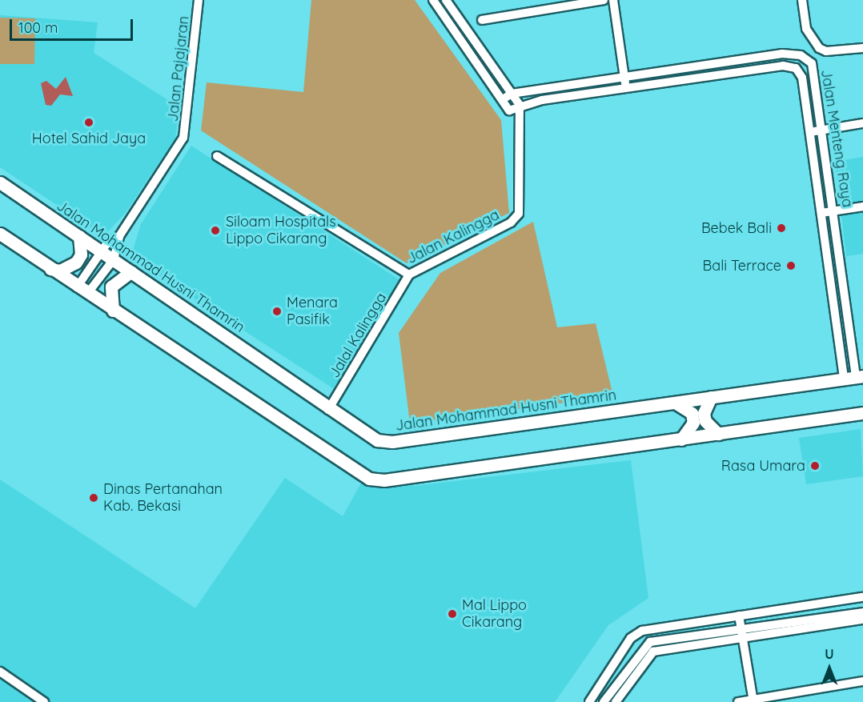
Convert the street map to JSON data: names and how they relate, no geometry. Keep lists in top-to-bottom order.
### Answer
{
  "streets": {
    "street": [
      "Jalan Pajajaran",
      "Jalan Menteng Raya",
      "Jalan Kalingga",
      "Jalan Mohammad Husni Thamrin",
      "Jalal Kalingga"
    ]
  },
  "crossings": [
    ["Jalan Pajajaran", "Jalan Mohammad Husni Thamrin"],
    ["Jalan Menteng Raya", "Jalan Kalingga"],
    ["Jalan Menteng Raya", "Jalan Mohammad Husni Thamrin"],
    ["Jalan Kalingga", "Jalal Kalingga"],
    ["Jalan Mohammad Husni Thamrin", "Jalal Kalingga"]
  ],
  "places": [
    "Hotel Sahid Jaya",
    "Bebek Bali",
    "Siloam Hospitals Lippo Cikarang",
    "Bali Terrace",
    "Menara Pasifik",
    "Rasa Umara",
    "Dinas Pertanahan Kab. Bekasi",
    "Mal Lippo Cikarang"
  ],
  "scale_bar": "100 m",
  "north": "top"
}
